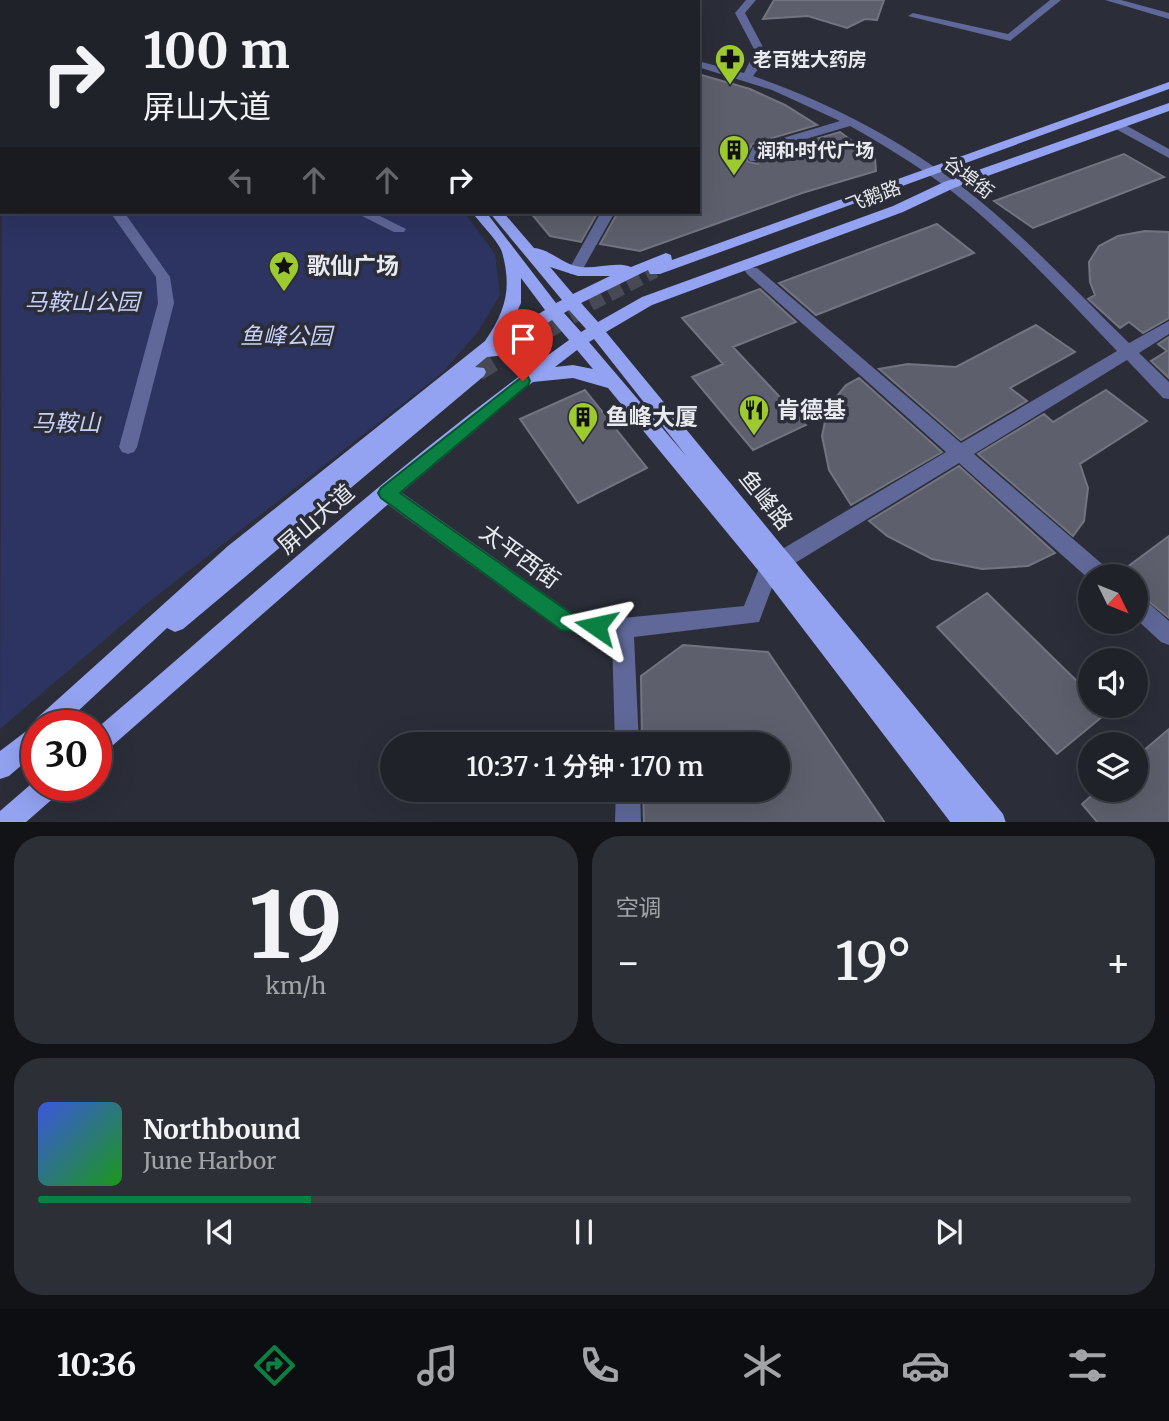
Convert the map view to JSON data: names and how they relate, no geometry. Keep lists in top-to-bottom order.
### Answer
{
  "streets": {
    "main road": ["飞鹅路", "鱼峰路", "屏山大道"],
    "street": ["谷埠街", "太平西街"]
  },
  "crossings": [
    ["谷埠街", "飞鹅路"],
    ["飞鹅路", "鱼峰路"],
    ["飞鹅路", "屏山大道"],
    ["鱼峰路", "屏山大道"],
    ["鱼峰路", "太平西街"],
    ["屏山大道", "太平西街"]
  ],
  "parks": ["马鞍山公园", "鱼峰公园", "马鞍山"],
  "places": {
    "pharmacy": ["老百姓大药房"],
    "building": ["润和·时代广场", "鱼峰大厦"],
    "place": ["歌仙广场"],
    "restaurant": ["肯德基"]
  },
  "north": "bottom right",
  "page": {
    "turn": ["100 m", "屏山大道"],
    "limit": "30",
    "trip": "10:37 · 1 分钟 · 170 m",
    "tile": [
      ["19", "km/h"],
      "空调"
    ],
    "heat": ["−", "19°", "+"],
    "song": ["Northbound", "June Harbor"],
    "tabs": "10:36"
  }
}
